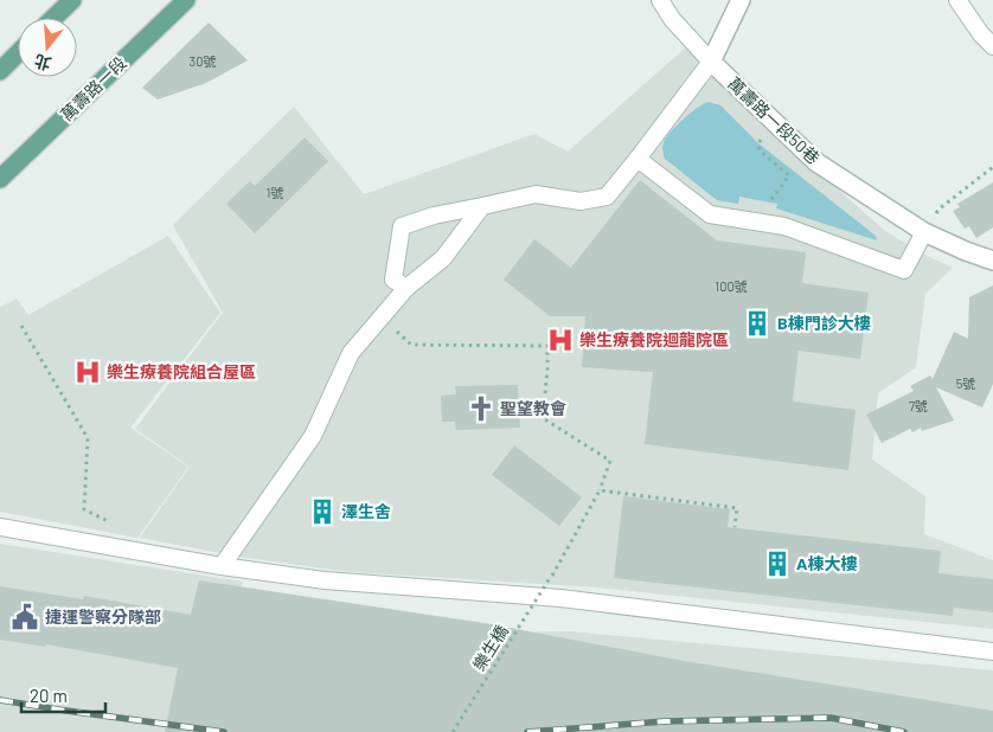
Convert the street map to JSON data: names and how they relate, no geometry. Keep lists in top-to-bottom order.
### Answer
{
  "streets": {
    "main road": ["萬壽路一段"],
    "street": ["萬壽路一段50巷"],
    "path": ["樂生橋"]
  },
  "places": {
    "building": ["B棟門診大樓", "澤生舍", "A棟大樓"],
    "hospital": ["樂生療養院迴龍院區", "樂生療養院組合屋區"],
    "church": ["聖望教會"],
    "public building": ["捷運警察分隊部"]
  },
  "house_numbers": [
    "30號",
    "1號",
    "100號",
    "5號",
    "7號"
  ],
  "scale_bar": "20 m",
  "north": "bottom"
}
